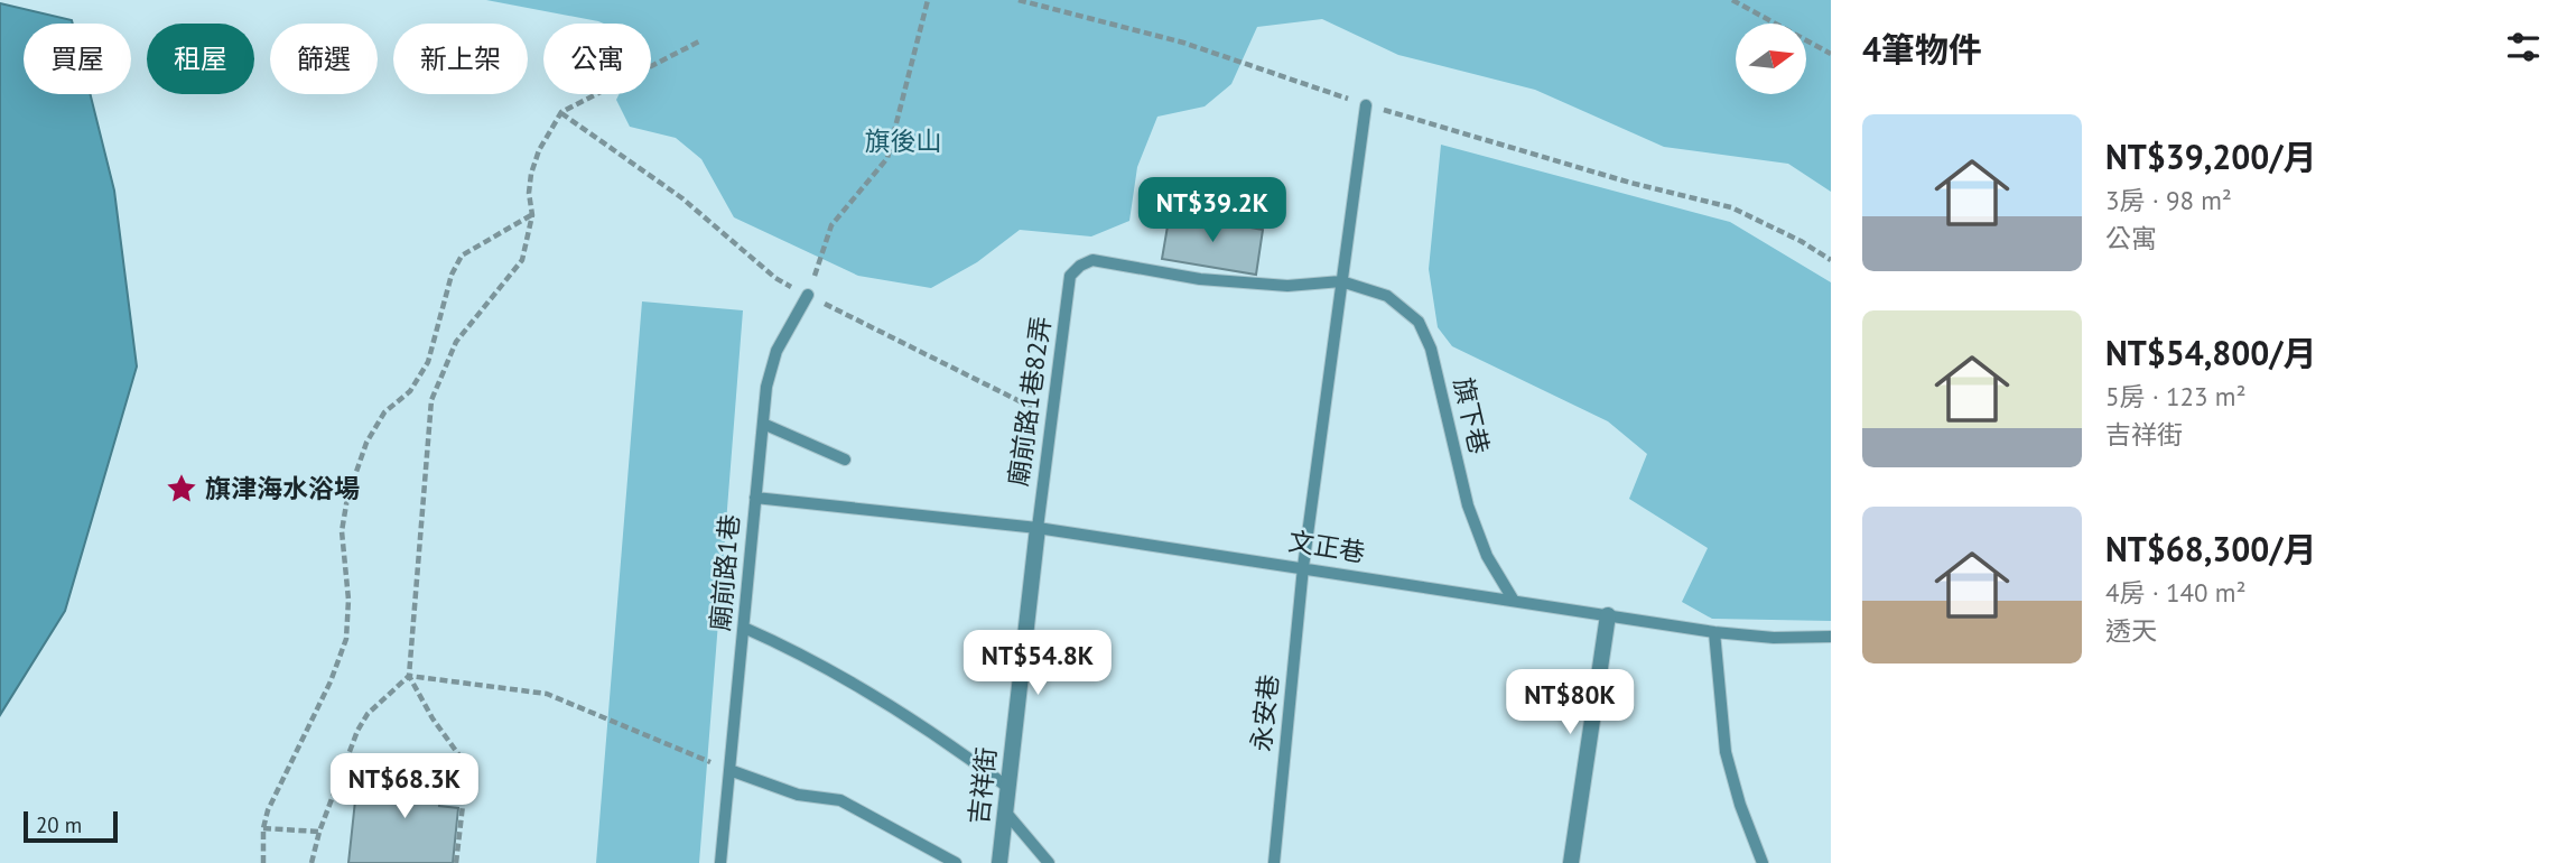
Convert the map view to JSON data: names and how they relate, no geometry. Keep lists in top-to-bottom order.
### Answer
{
  "streets": {
    "street": ["吉祥街"],
    "lane": [
      "廟前路1巷82弄",
      "旗下巷",
      "文正巷",
      "廟前路1巷",
      "永安巷"
    ]
  },
  "crossings": [
    ["廟前路1巷82弄", "旗下巷"],
    ["廟前路1巷82弄", "文正巷"],
    ["廟前路1巷82弄", "吉祥街"],
    ["旗下巷", "文正巷"],
    ["文正巷", "永安巷"],
    ["文正巷", "吉祥街"]
  ],
  "parks": ["旗後山"],
  "places": {
    "place": ["旗津海水浴場"]
  },
  "scale_bar": "20 m",
  "north": "right",
  "page": {
    "heading": "4筆物件",
    "chip": [
      "買屋",
      "租屋",
      "篩選",
      "新上架",
      "公寓"
    ],
    "list": [
      {
        "name": "NT$39,200/月",
        "note": "3房 · 98 m² · 公寓"
      },
      {
        "name": "NT$54,800/月",
        "note": "5房 · 123 m² · 吉祥街"
      },
      {
        "name": "NT$68,300/月",
        "note": "4房 · 140 m² · 透天"
      }
    ],
    "price": [
      "NT$39.2K",
      "NT$54.8K",
      "NT$80K",
      "NT$68.3K"
    ],
    "scale": "20 m"
  }
}
